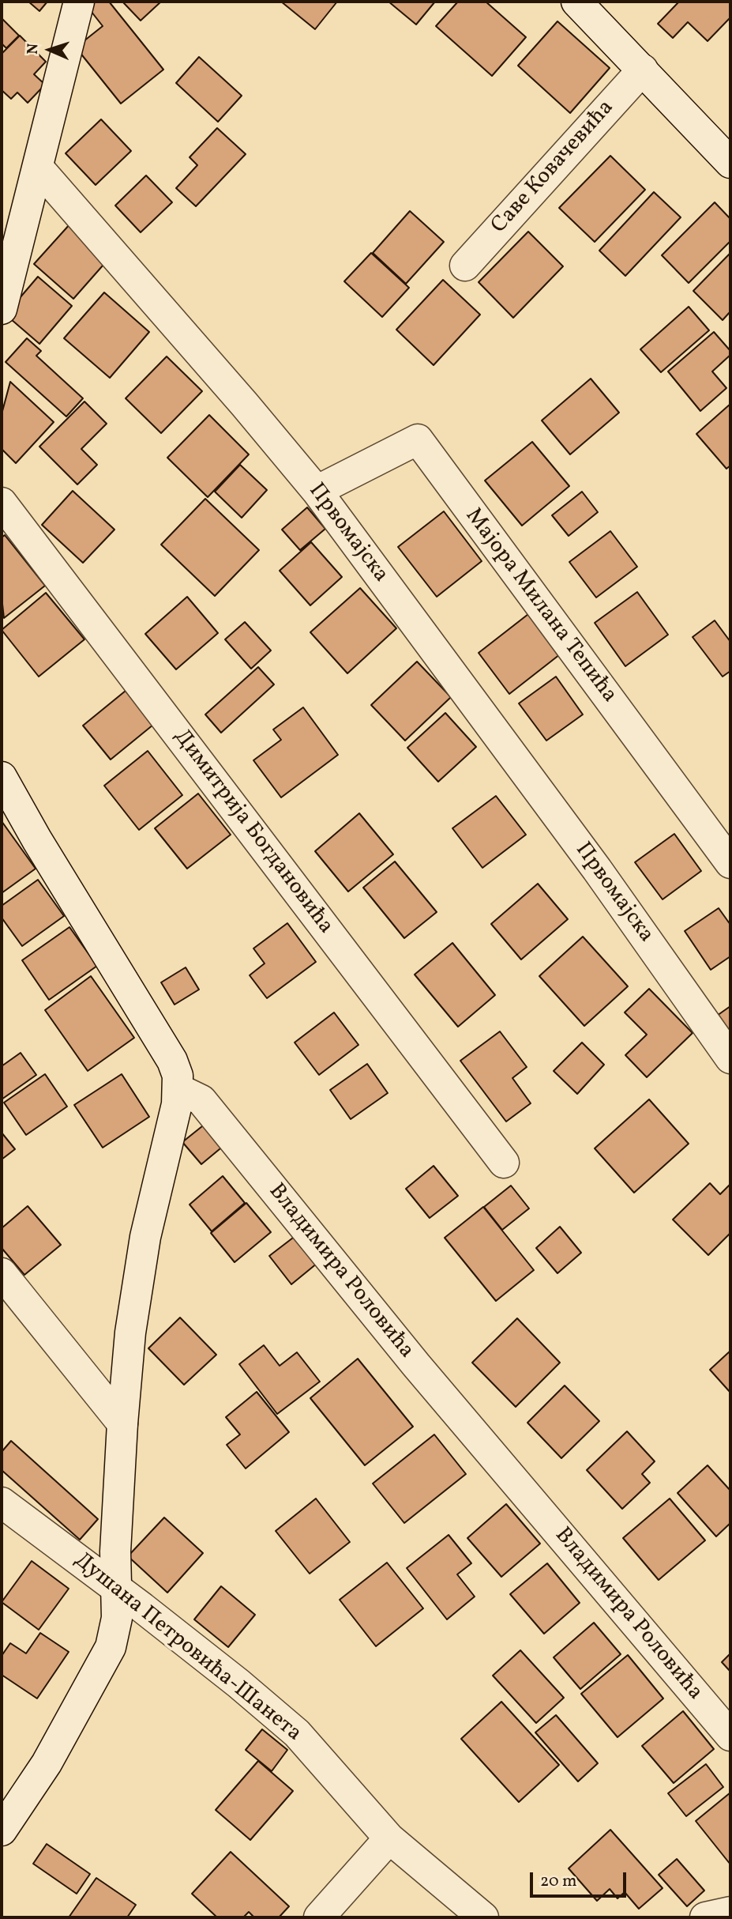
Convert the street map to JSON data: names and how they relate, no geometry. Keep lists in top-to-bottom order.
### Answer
{
  "streets": {
    "street": [
      "Саве Ковачевића",
      "Првомајска",
      "Мајора Милана Тепића",
      "Димитрија Богдановића",
      "Владимира Роловића",
      "Душана Петровића-Шанета"
    ]
  },
  "crossings": [
    ["Првомајска", "Мајора Милана Тепића"]
  ],
  "scale_bar": "20 m",
  "north": "left"
}
